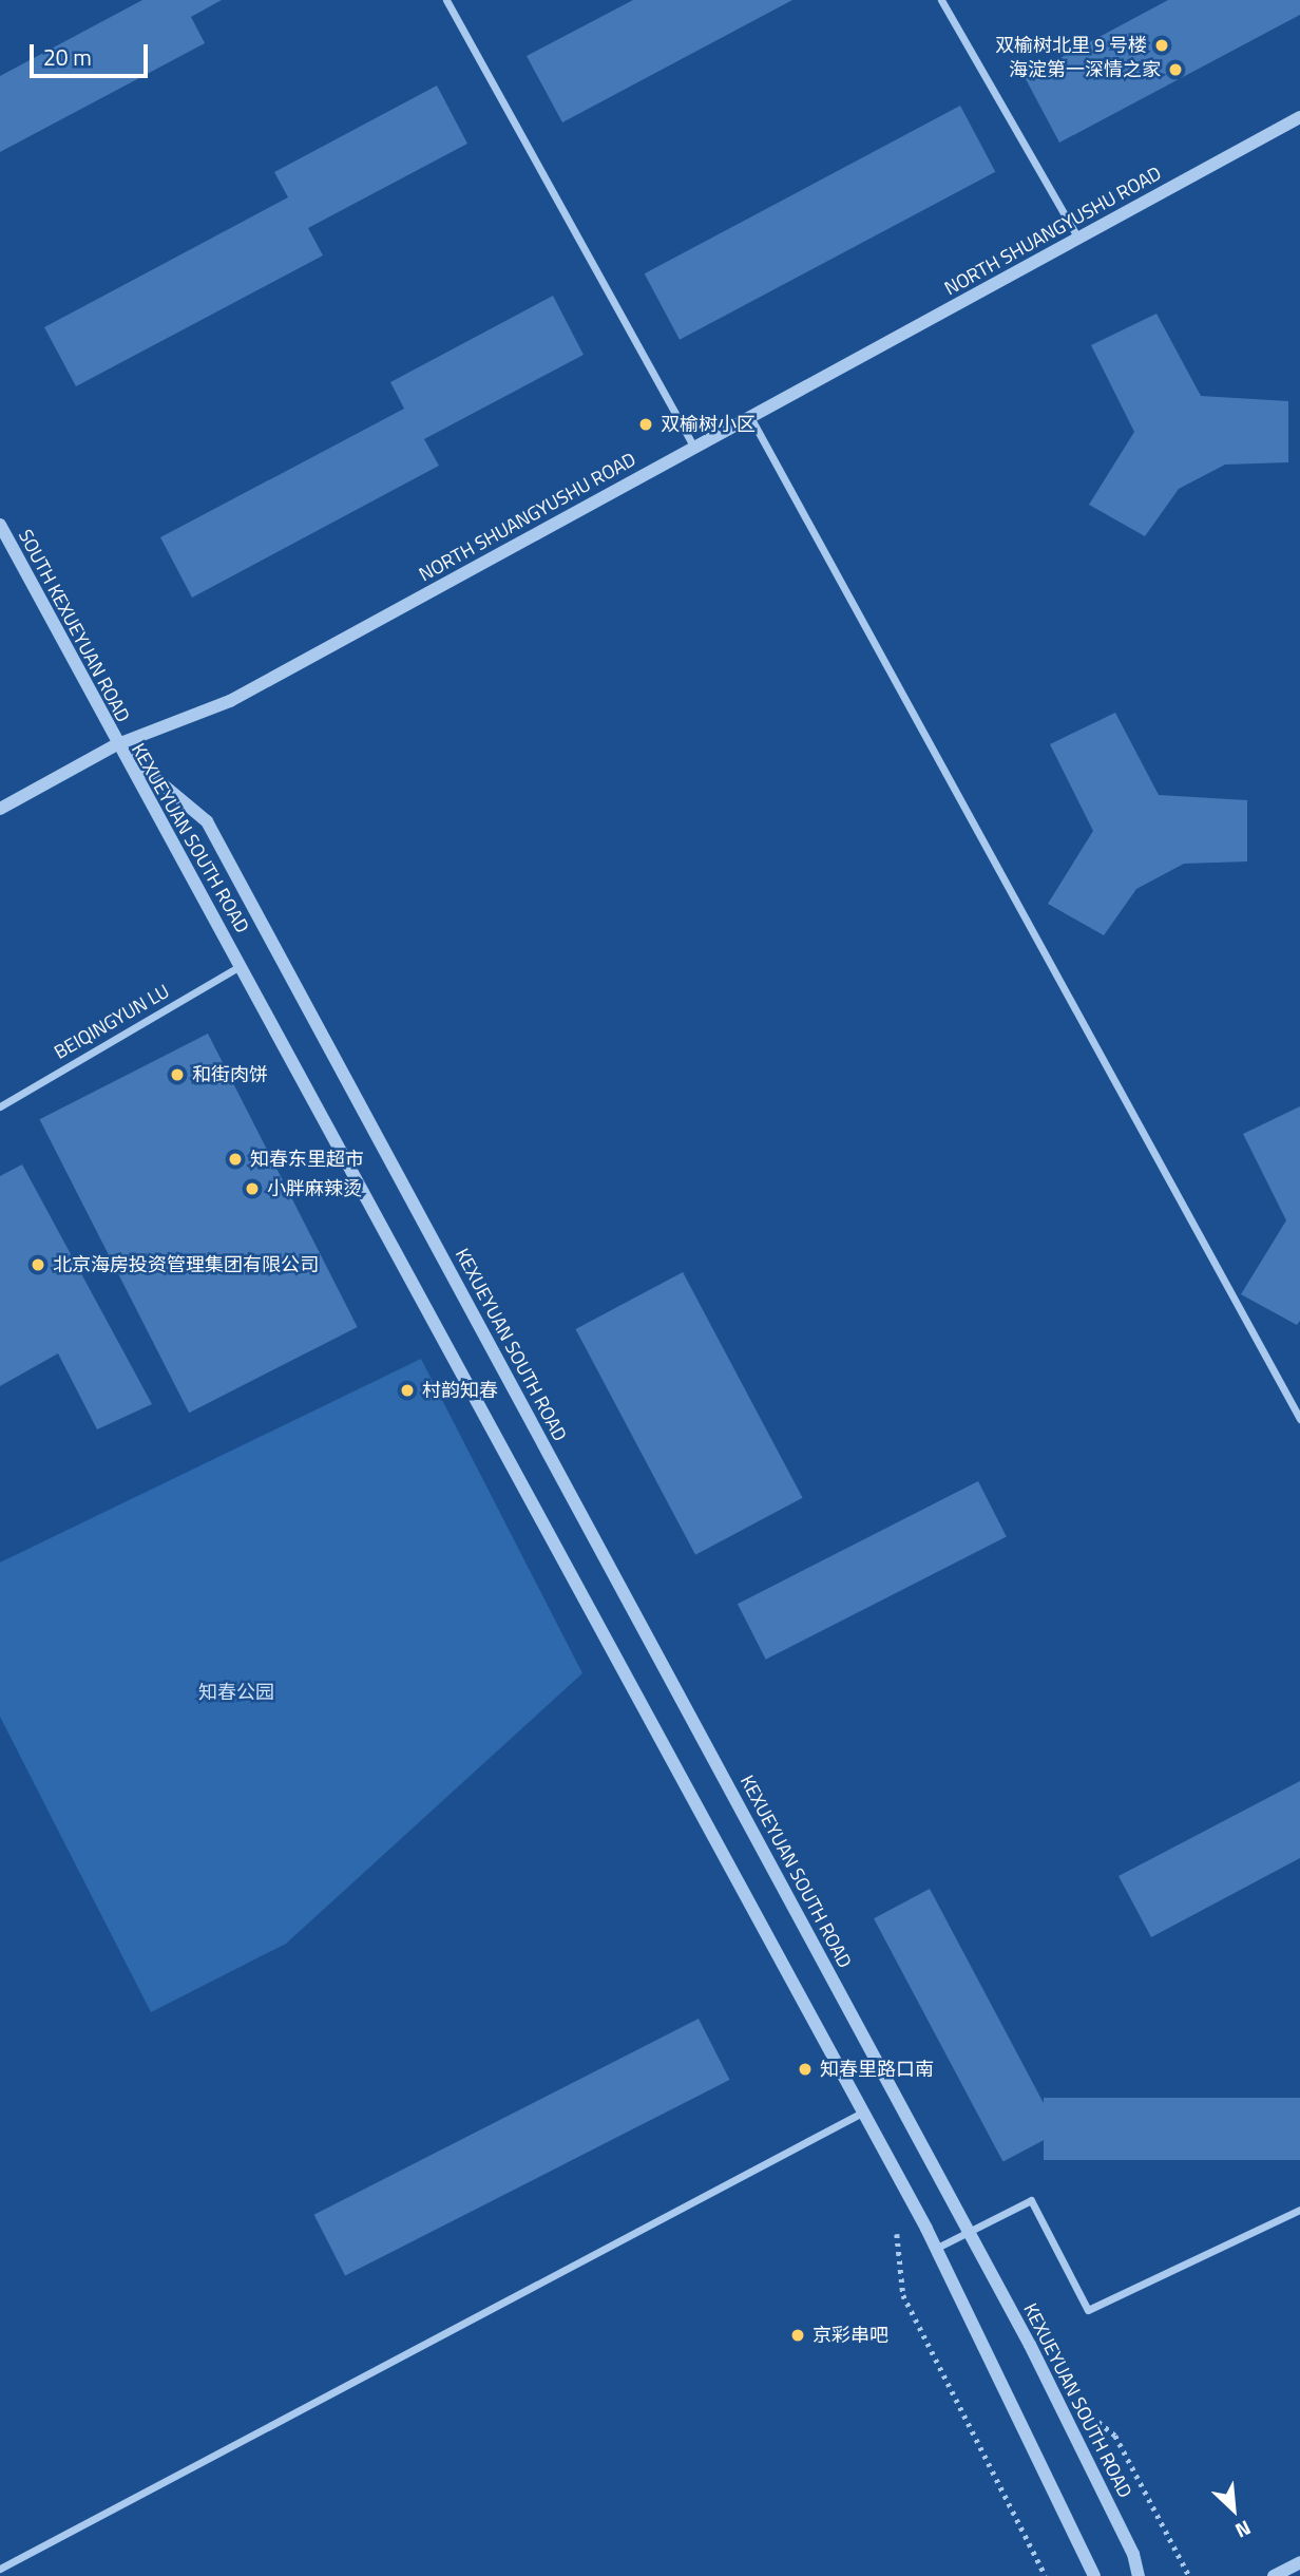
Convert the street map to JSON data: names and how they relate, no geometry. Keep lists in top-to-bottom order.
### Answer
{
  "streets": {
    "street": [
      "NORTH SHUANGYUSHU ROAD",
      "SOUTH KEXUEYUAN ROAD",
      "KEXUEYUAN SOUTH ROAD",
      "BEIQINGYUN LU"
    ]
  },
  "crossings": [
    ["NORTH SHUANGYUSHU ROAD", "SOUTH KEXUEYUAN ROAD"],
    ["NORTH SHUANGYUSHU ROAD", "KEXUEYUAN SOUTH ROAD"],
    ["SOUTH KEXUEYUAN ROAD", "KEXUEYUAN SOUTH ROAD"],
    ["KEXUEYUAN SOUTH ROAD", "BEIQINGYUN LU"]
  ],
  "parks": ["知春公园"],
  "places": [
    "双榆树北里 9 号楼",
    "海淀第一深情之家",
    "双榆树小区",
    "和街肉饼",
    "知春东里超市",
    "小胖麻辣烫",
    "北京海房投资管理集团有限公司",
    "村韵知春",
    "知春里路口南",
    "京彩串吧"
  ],
  "scale_bar": "20 m",
  "north": "bottom right"
}
